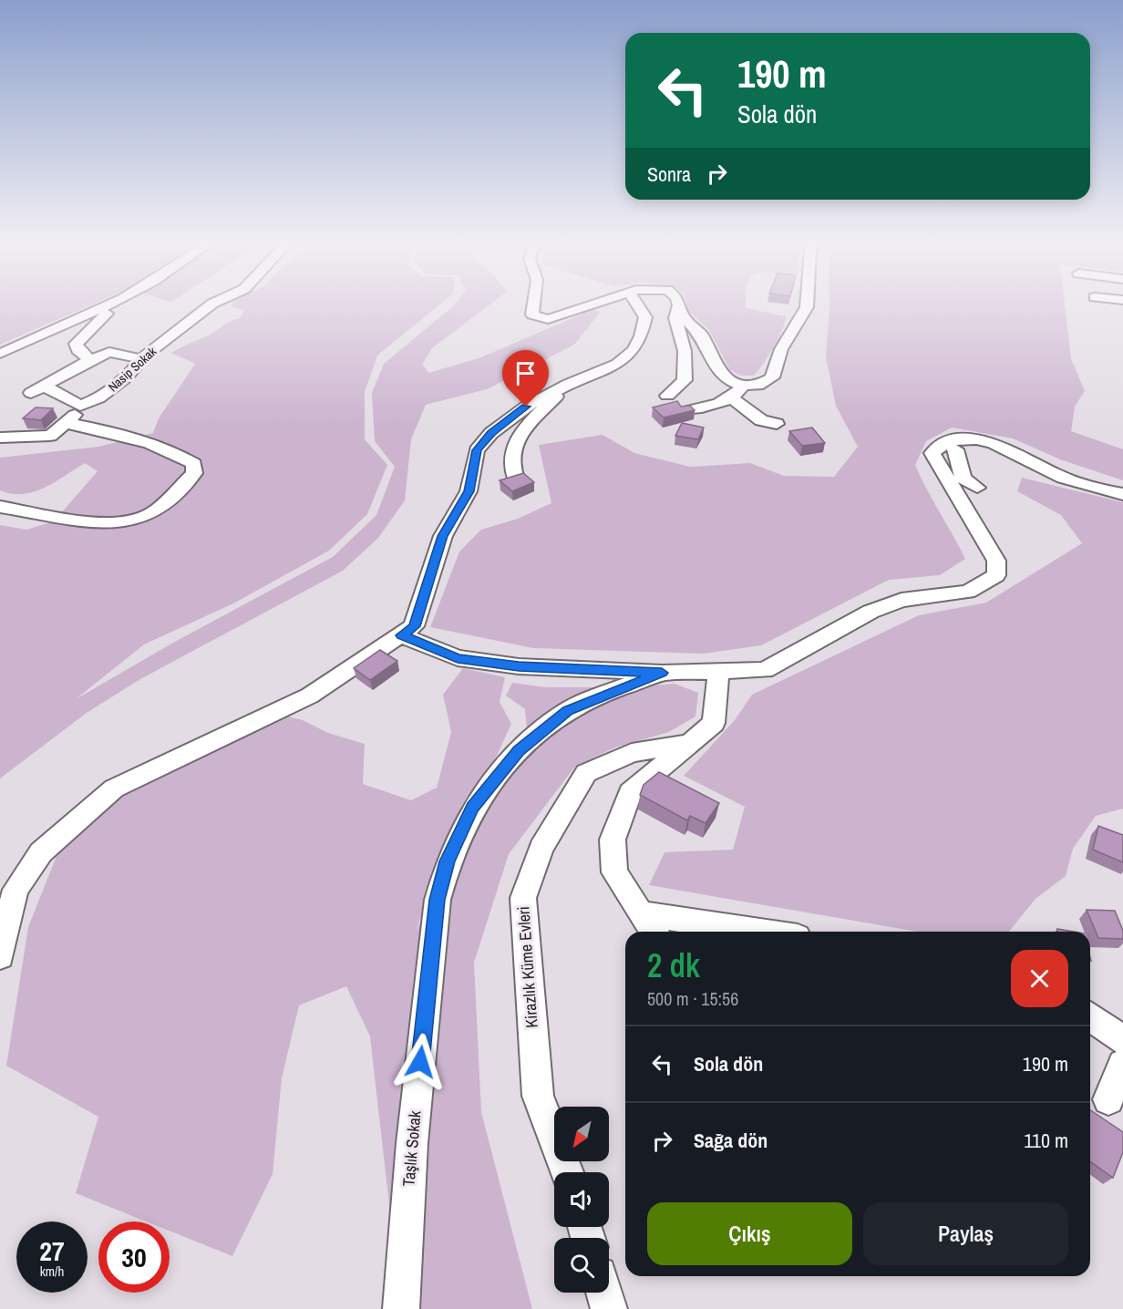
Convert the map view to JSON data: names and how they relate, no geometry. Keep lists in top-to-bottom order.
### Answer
{
  "streets": {
    "street": ["Nasip Sokak", "Kirazlık Küme Evleri", "Taşlık Sokak"]
  },
  "north": "bottom left",
  "page": {
    "turn": ["190 m", "Sola dön"],
    "then": "Sonra",
    "heading": ["2 dk", "500 m · 15:56"],
    "list": [
      {
        "name": "Sola dön",
        "value": "190 m"
      },
      {
        "name": "Sağa dön",
        "value": "110 m"
      }
    ],
    "buttons": ["Çıkış", "Paylaş"],
    "speed": "27 km/h",
    "limit": "30"
  }
}
